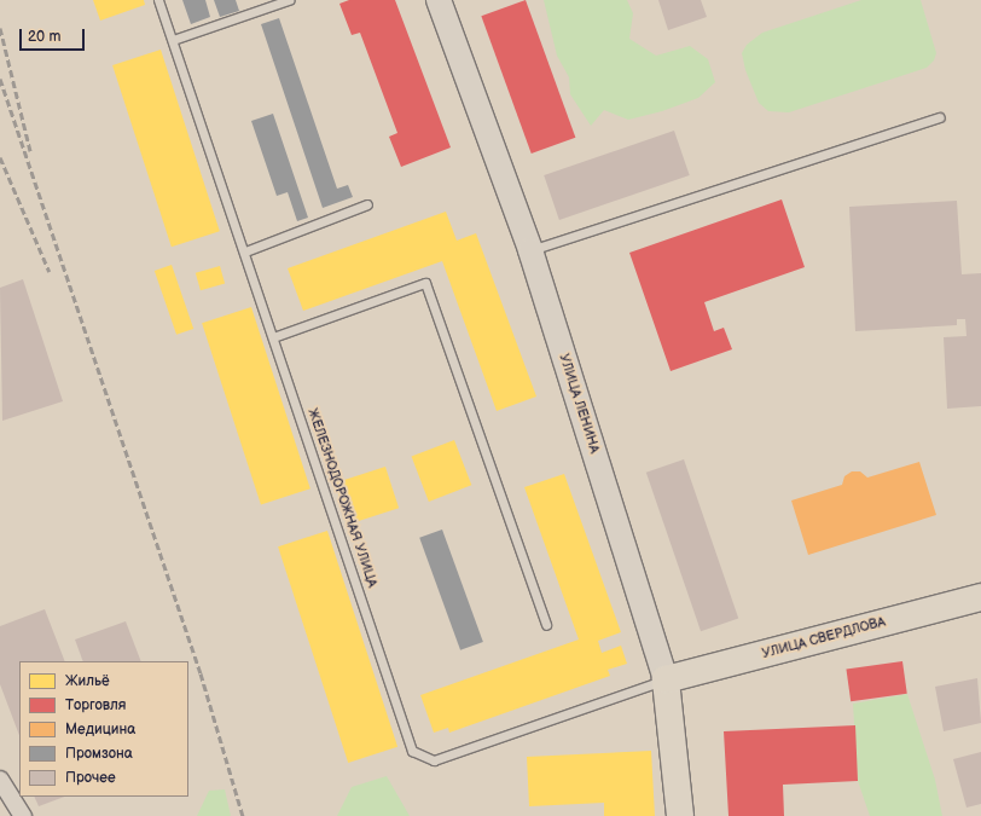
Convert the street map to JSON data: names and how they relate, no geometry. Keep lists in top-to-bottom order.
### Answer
{
  "streets": {
    "main road": ["УЛИЦА ЛЕНИНА", "УЛИЦА СВЕРДЛОВА"],
    "lane": ["ЖЕЛЕЗНОДОРОЖНАЯ УЛИЦА"]
  },
  "crossings": [
    ["УЛИЦА ЛЕНИНА", "ЖЕЛЕЗНОДОРОЖНАЯ УЛИЦА"],
    ["УЛИЦА ЛЕНИНА", "УЛИЦА СВЕРДЛОВА"],
    ["ЖЕЛЕЗНОДОРОЖНАЯ УЛИЦА", "УЛИЦА СВЕРДЛОВА"]
  ],
  "legend": [
    "Жильё",
    "Торговля",
    "Медицина",
    "Промзона",
    "Прочее"
  ],
  "scale_bar": "20 m"
}
